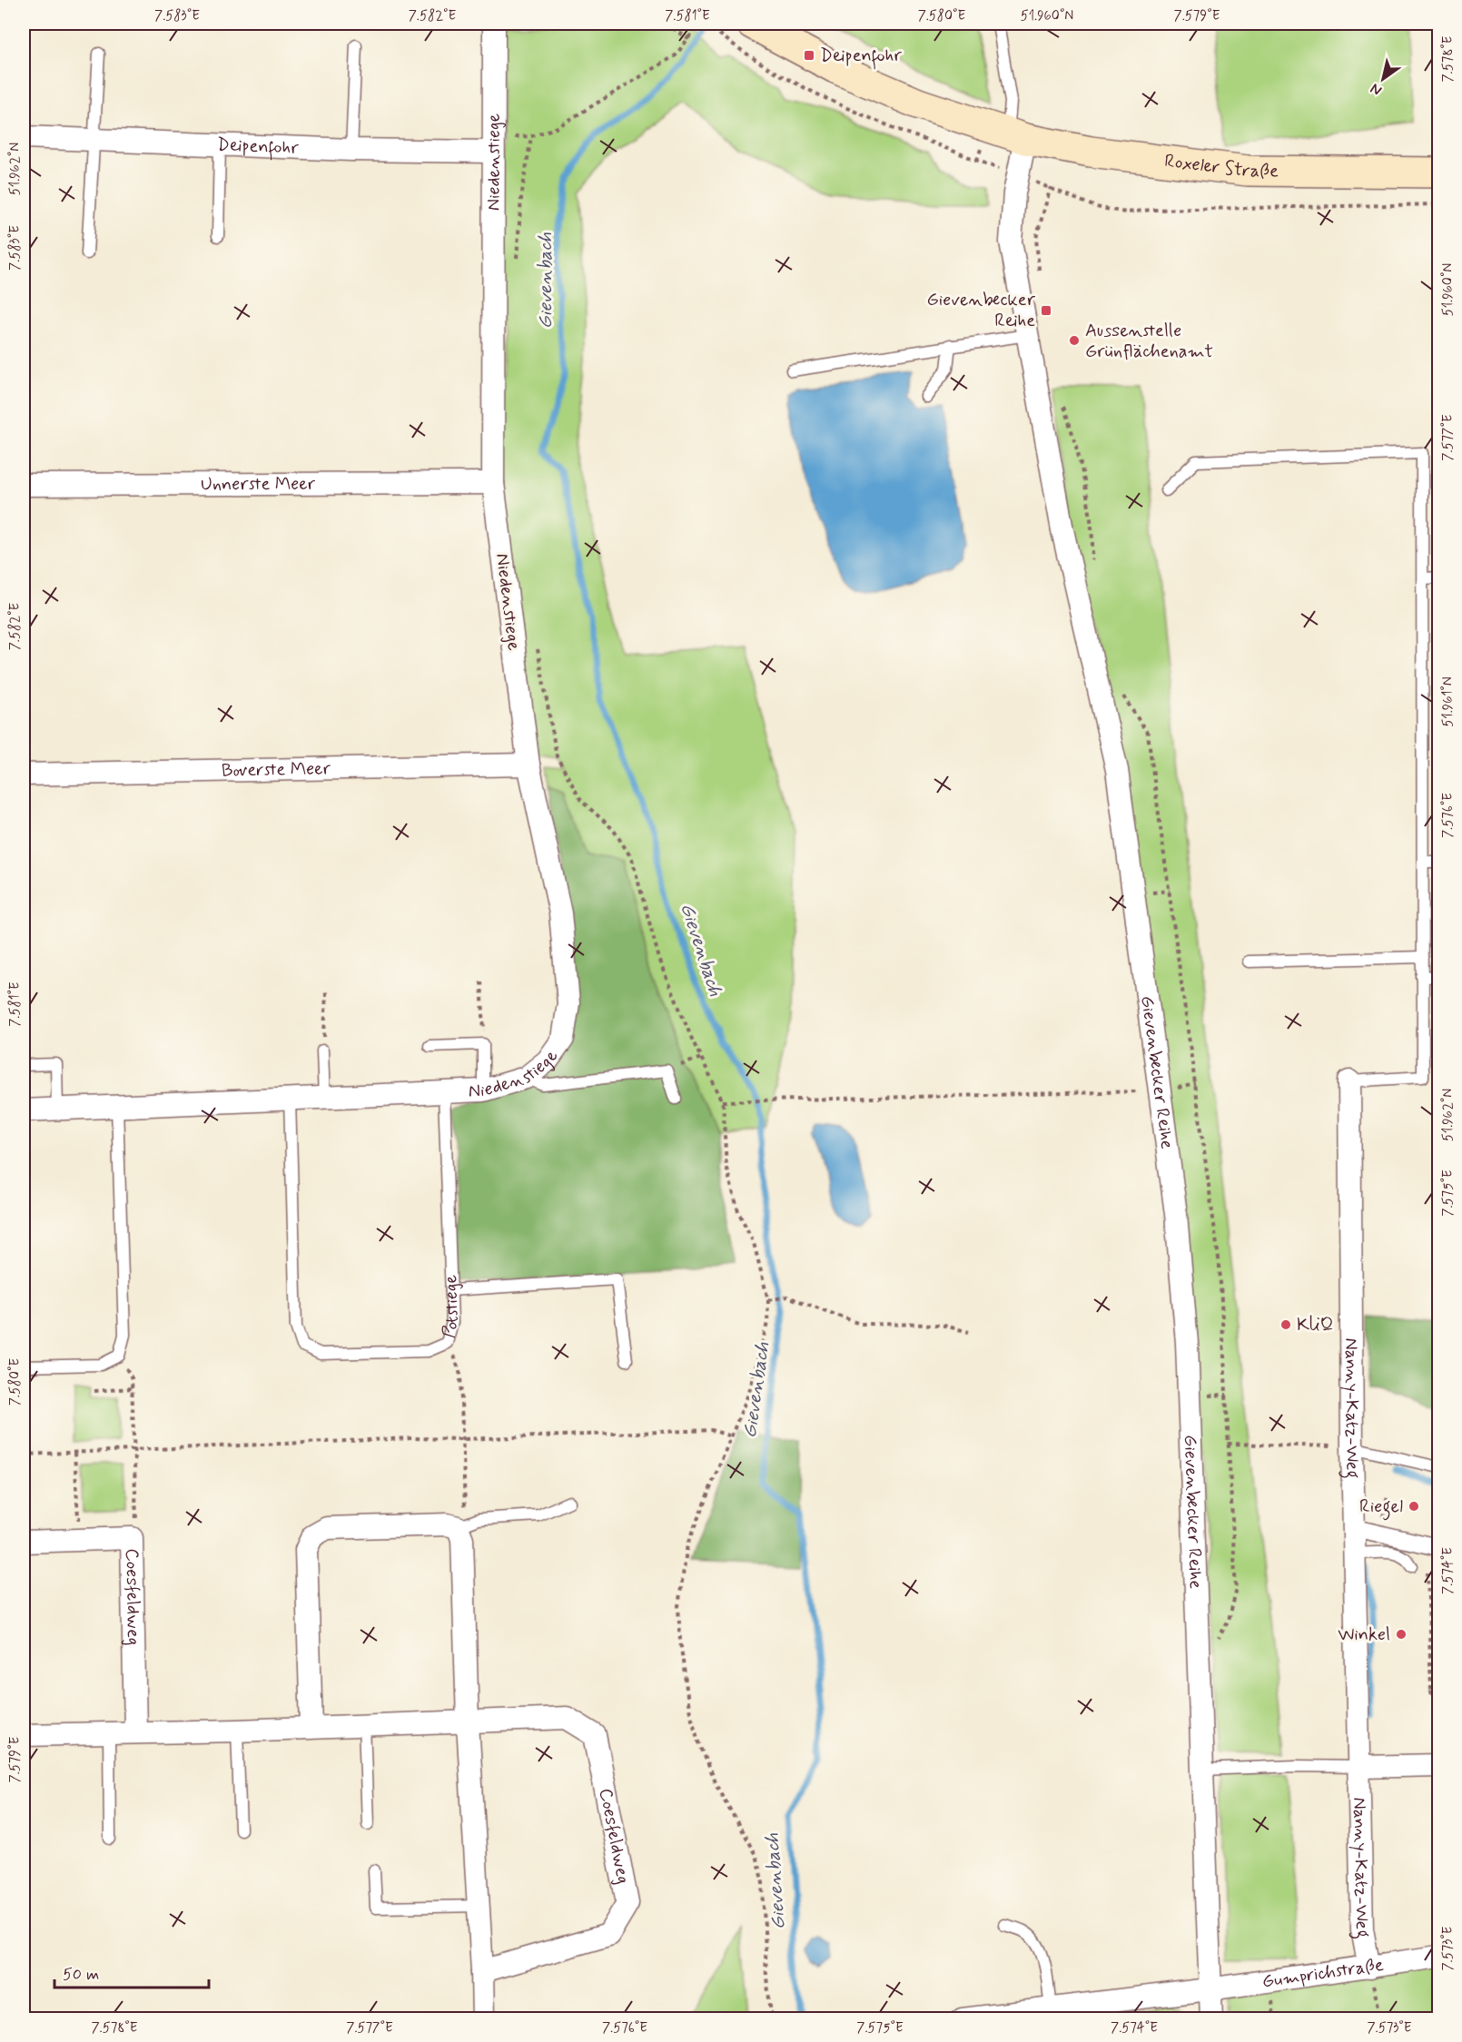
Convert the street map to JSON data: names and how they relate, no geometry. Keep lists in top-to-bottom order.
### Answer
{
  "streets": {
    "main road": ["Roxeler Straße"],
    "street": [
      "Deipenfohr",
      "Niedenstiege",
      "Unnerste Meer",
      "Boverste Meer",
      "Gievenbecker Reihe",
      "Nanny-Katz-Weg",
      "Coesfeldweg",
      "Gumprichstraße"
    ],
    "lane": ["Potstiege"]
  },
  "crossings": [
    ["Deipenfohr", "Niedenstiege"],
    ["Niedenstiege", "Unnerste Meer"],
    ["Niedenstiege", "Boverste Meer"],
    ["Niedenstiege", "Potstiege"],
    ["Roxeler Straße", "Gievenbecker Reihe"],
    ["Gievenbecker Reihe", "Gumprichstraße"],
    ["Nanny-Katz-Weg", "Gumprichstraße"]
  ],
  "water": ["Gievenbach"],
  "places": {
    "transit": ["Deipenfohr", "Gievenbecker Reihe"],
    "other": [
      "Aussenstelle Grünflächenamt",
      "KliQ",
      "Riegel",
      "Winkel"
    ]
  },
  "scale_bar": "50 m",
  "north": "bottom left",
  "coordinates": [
    "7.583°E",
    "7.582°E",
    "7.581°E",
    "7.580°E",
    "51.960°N",
    "7.579°E",
    "7.578°E",
    "51.962°N",
    "7.577°E",
    "51.961°N",
    "7.576°E",
    "7.575°E",
    "7.574°E",
    "7.573°E"
  ]
}
